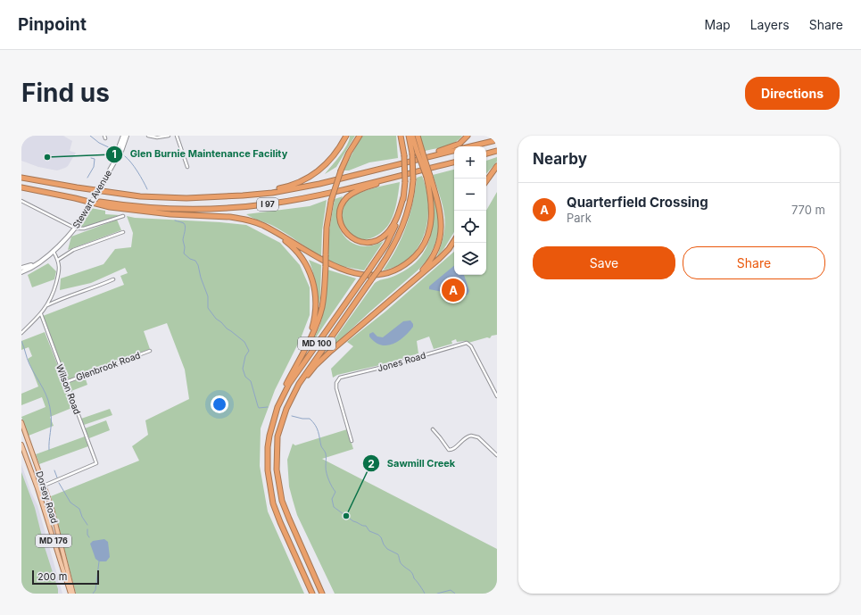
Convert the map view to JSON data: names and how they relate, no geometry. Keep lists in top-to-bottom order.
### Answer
{
  "streets": {
    "highway": ["I 97", "MD 100"],
    "main road": ["Dorsey Road", "MD 176"],
    "street": [
      "Stewart Avenue",
      "Jones Road",
      "Glenbrook Road",
      "Wilson Road"
    ]
  },
  "crossings": [
    ["Glenbrook Road", "Wilson Road"],
    ["Wilson Road", "Dorsey Road"]
  ],
  "places": ["Glen Burnie Maintenance Facility", "Sawmill Creek"],
  "scale_bar": "200 m",
  "page": {
    "header": "Pinpoint",
    "nav": ["Map", "Layers", "Share"],
    "buttons": [
      "Directions",
      ["Save", "Share"]
    ],
    "title": "Find us",
    "heading": "Nearby",
    "map_buttons": ["+", "−"],
    "list": [
      {
        "mark": "A",
        "name": "Quarterfield Crossing",
        "note": "Park",
        "value": "770 m"
      }
    ],
    "pins": "A",
    "scale": "200 m"
  }
}
